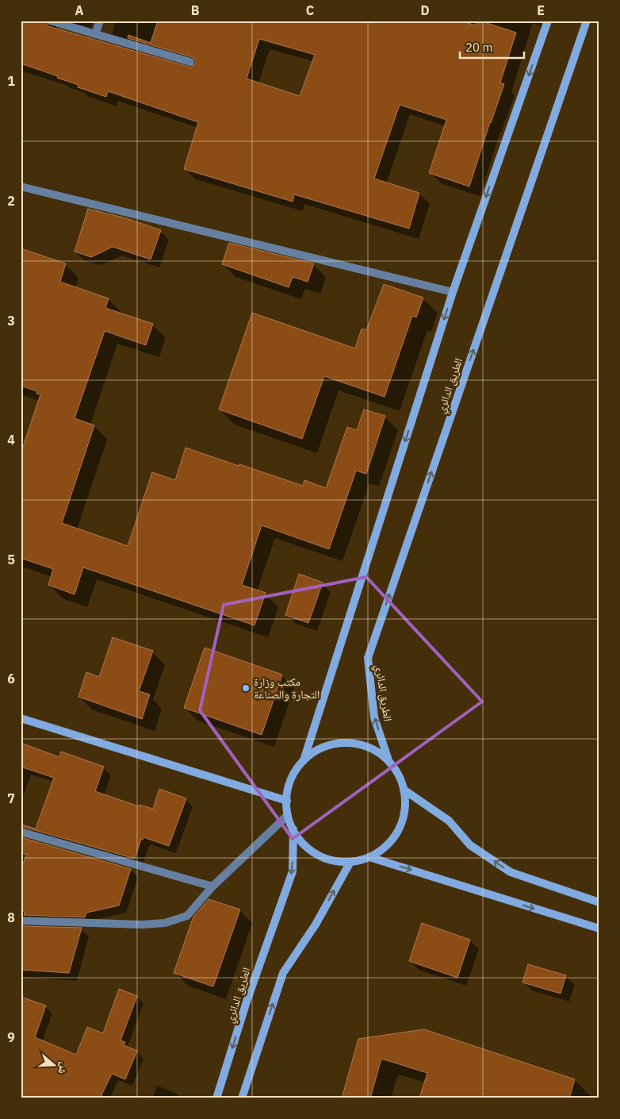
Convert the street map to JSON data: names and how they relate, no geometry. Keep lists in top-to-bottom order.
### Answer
{
  "streets": {
    "main road": ["الطريق الدائري"]
  },
  "places": ["مكتب وزارة التجارة والصناعة"],
  "scale_bar": "20 m",
  "north": "right",
  "grid": {
    "columns": [
      "A",
      "B",
      "C",
      "D",
      "E"
    ],
    "rows": [
      "1",
      "2",
      "3",
      "4",
      "5",
      "6",
      "7",
      "8",
      "9"
    ]
  }
}
